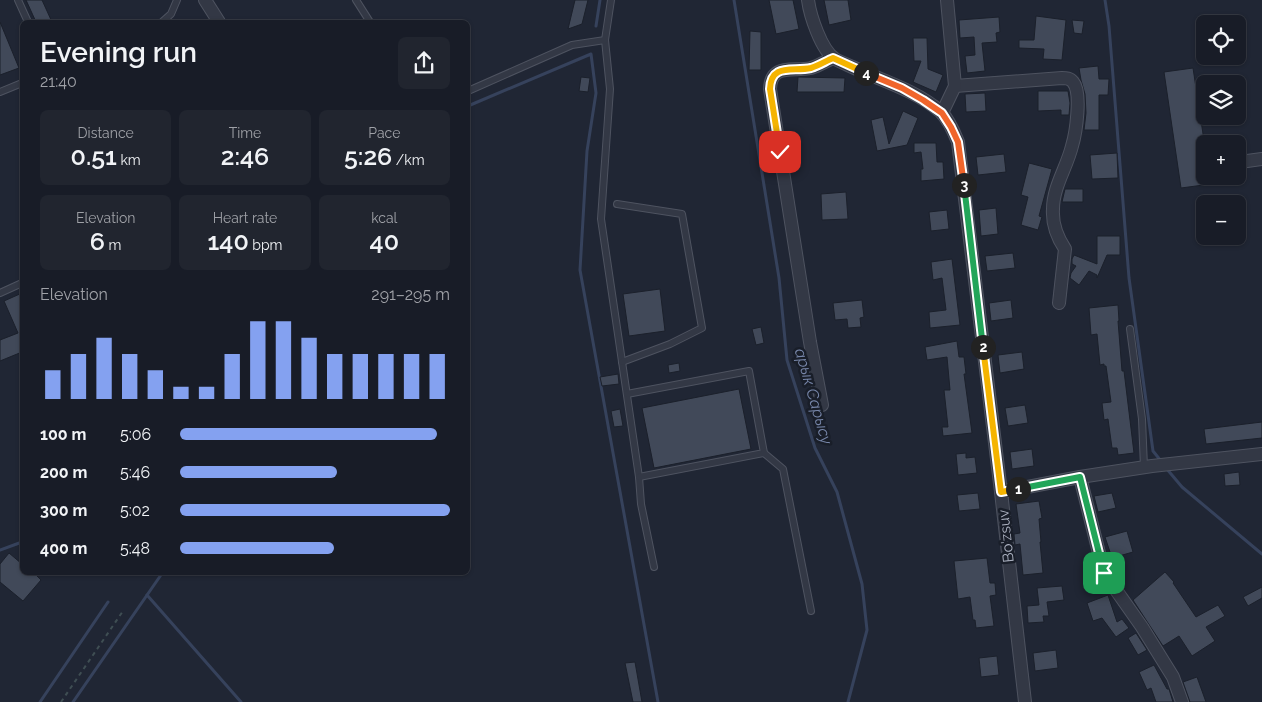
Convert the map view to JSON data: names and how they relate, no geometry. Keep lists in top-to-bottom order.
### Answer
{
  "streets": {
    "street": ["Bo'zsuv"]
  },
  "water": ["арык Сарысу"],
  "page": {
    "map_buttons": ["+", "−"],
    "heading": ["Evening run", "21:40"],
    "pins": [
      "4",
      "3",
      "2",
      "1"
    ],
    "stats": [
      ["Distance", "0.51 km"],
      ["Time", "2:46"],
      ["Pace", "5:26 /km"],
      ["Elevation", "6 m"],
      ["Heart rate", "140 bpm"],
      ["kcal", "40"]
    ],
    "chart": ["Elevation", "291–295 m"],
    "list": [
      {
        "name": "100 m",
        "note": "5:06"
      },
      {
        "name": "200 m",
        "note": "5:46"
      },
      {
        "name": "300 m",
        "note": "5:02"
      },
      {
        "name": "400 m",
        "note": "5:48"
      }
    ]
  }
}
